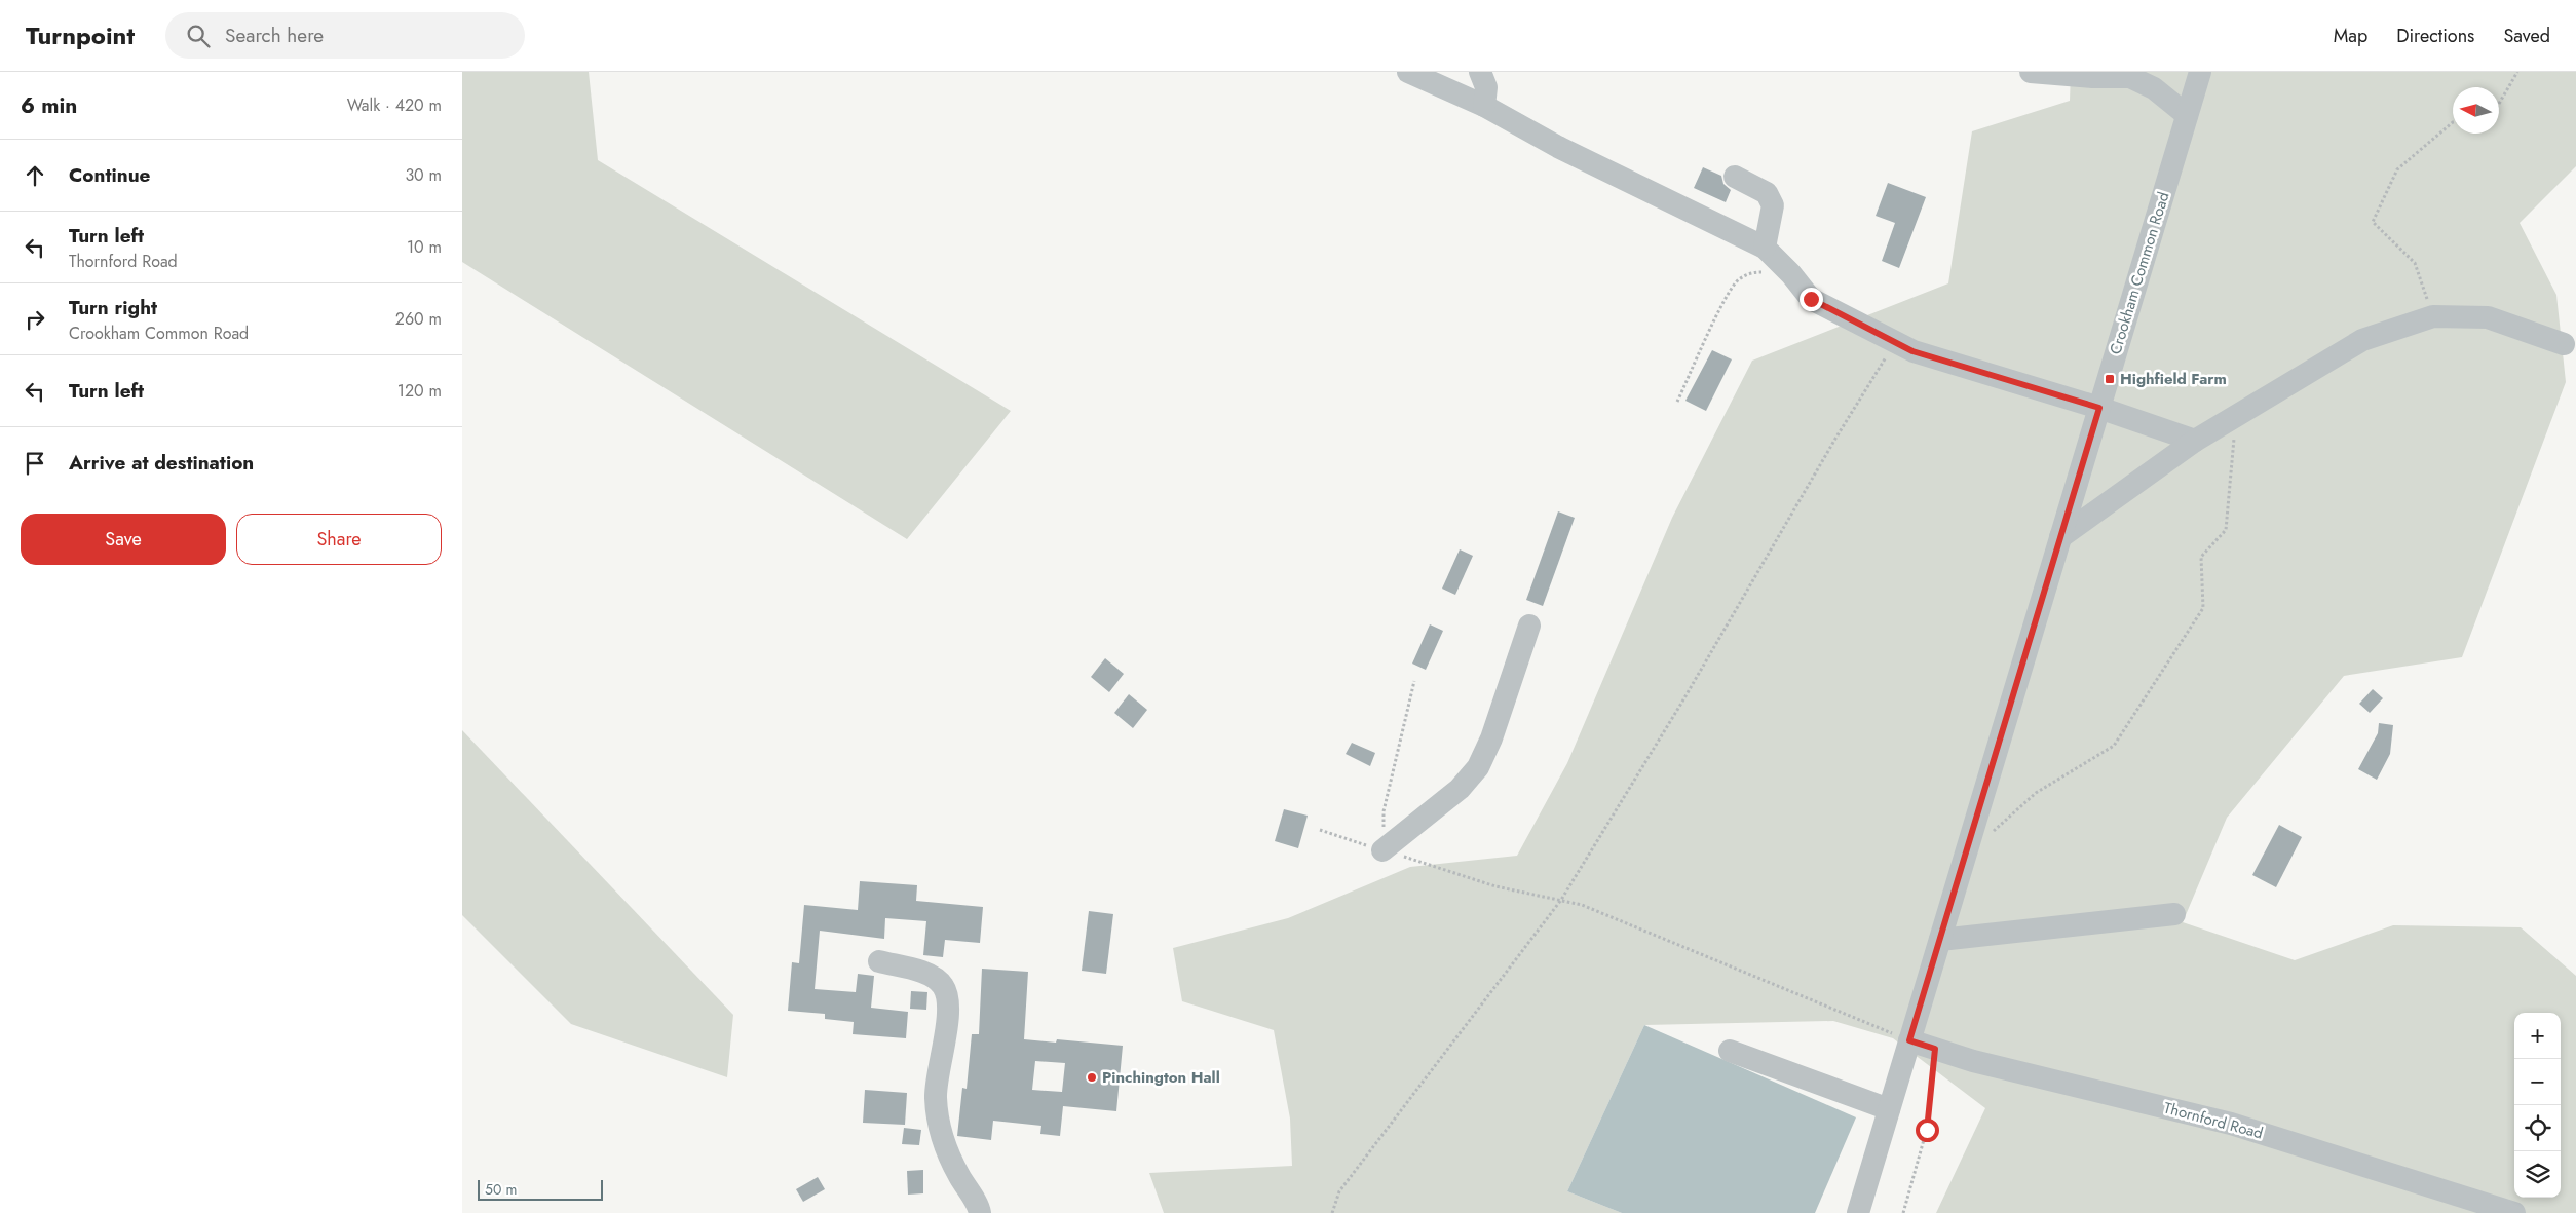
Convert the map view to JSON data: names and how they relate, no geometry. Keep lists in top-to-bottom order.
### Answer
{
  "streets": {
    "street": ["Crookham Common Road", "Thornford Road"]
  },
  "crossings": [
    ["Crookham Common Road", "Thornford Road"]
  ],
  "places": {
    "transit": ["Highfield Farm"],
    "other": ["Pinchington Hall"]
  },
  "scale_bar": "50 m",
  "north": "left",
  "page": {
    "header": "Turnpoint",
    "search": "Search here",
    "nav": ["Map", "Directions", "Saved"],
    "heading": ["6 min", "Walk · 420 m"],
    "list": [
      ["Continue", "30 m"],
      ["Turn left", "Thornford Road", "10 m"],
      ["Turn right", "Crookham Common Road", "260 m"],
      ["Turn left", "120 m"],
      "Arrive at destination"
    ],
    "buttons": ["Save", "Share"],
    "map_buttons": ["+", "−"],
    "scale": "50 m"
  }
}
